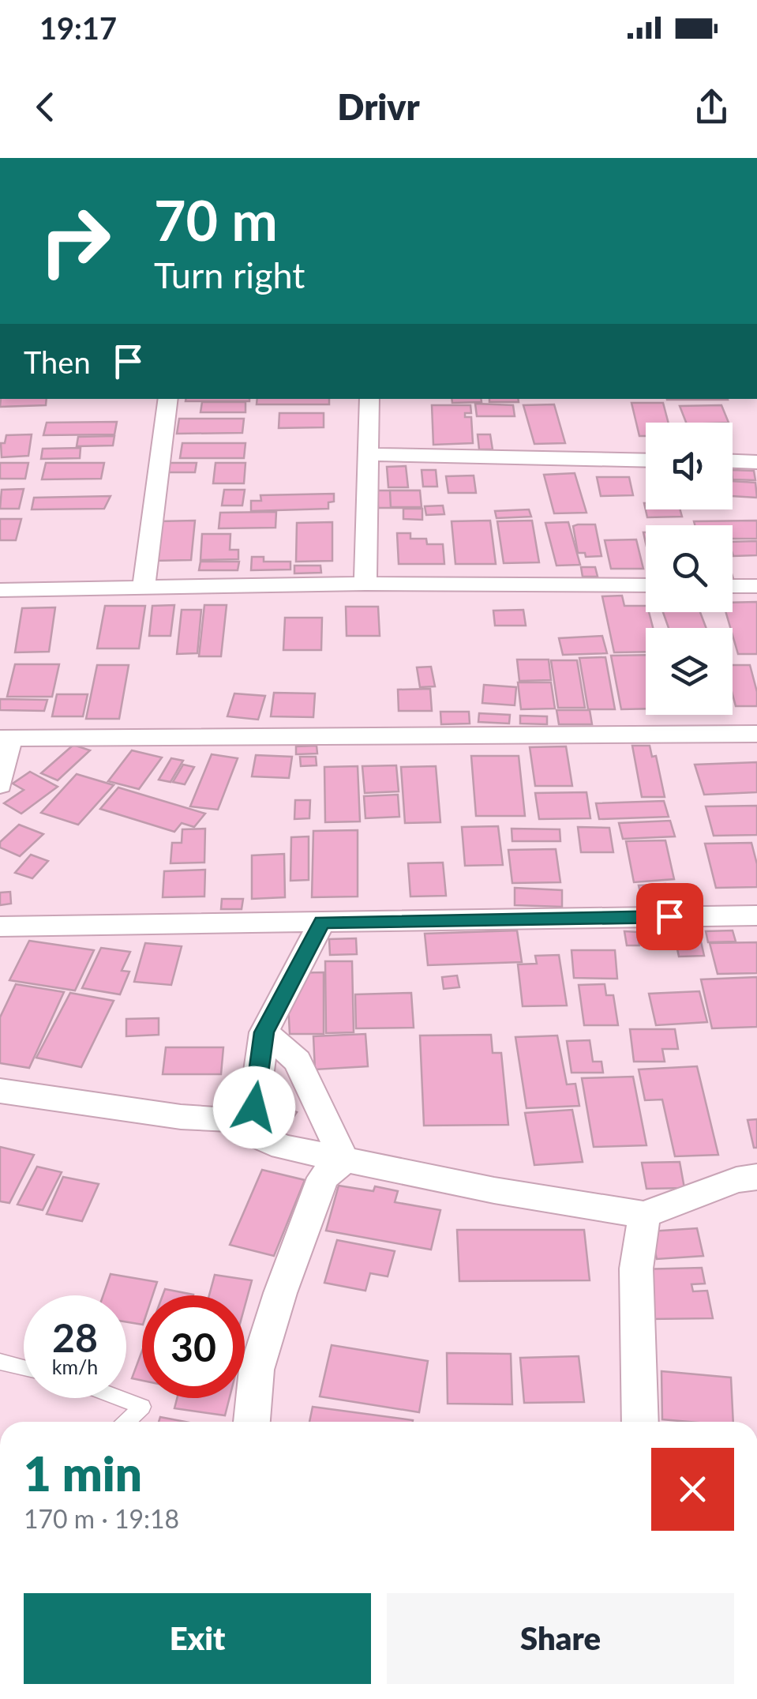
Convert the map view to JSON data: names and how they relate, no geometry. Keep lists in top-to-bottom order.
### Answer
{
  "page": {
    "status": "19:17",
    "header": "Drivr",
    "turn": ["70 m", "Turn right"],
    "then": "Then",
    "speed": "28 km/h",
    "limit": "30",
    "heading": ["1 min", "170 m · 19:18"],
    "buttons": ["Exit", "Share"]
  }
}
